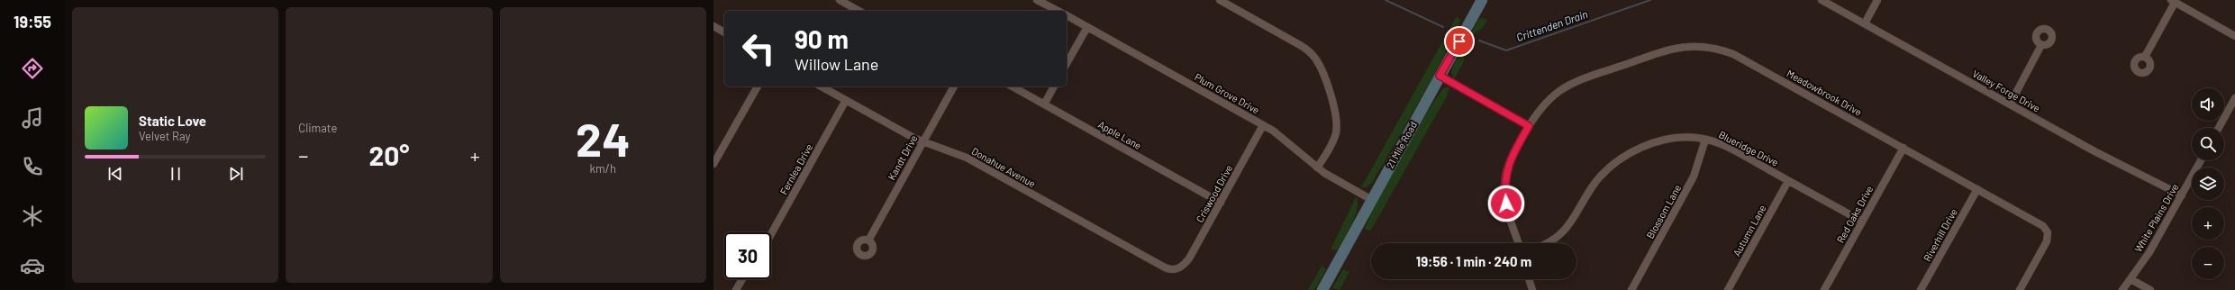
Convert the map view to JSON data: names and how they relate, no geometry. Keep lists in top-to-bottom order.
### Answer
{
  "streets": {
    "street": [
      "Valley Forge Drive",
      "Meadowbrook Drive",
      "Plum Grove Drive",
      "Apple Lane",
      "21 Mile Road",
      "Blueridge Drive",
      "Kandt Drive",
      "Donahue Avenue",
      "Fernlea Drive",
      "Criswood Drive",
      "Blossom Lane",
      "Red Oaks Drive",
      "White Plains Drive",
      "Autumn Lane",
      "Riverhill Drive"
    ]
  },
  "crossings": [
    ["Valley Forge Drive", "White Plains Drive"],
    ["Meadowbrook Drive", "Red Oaks Drive"],
    ["Meadowbrook Drive", "Riverhill Drive"],
    ["Plum Grove Drive", "21 Mile Road"],
    ["Plum Grove Drive", "Criswood Drive"],
    ["Apple Lane", "Criswood Drive"],
    ["Blueridge Drive", "Blossom Lane"],
    ["Blueridge Drive", "Red Oaks Drive"],
    ["Blueridge Drive", "Autumn Lane"],
    ["Kandt Drive", "Donahue Avenue"],
    ["Donahue Avenue", "Fernlea Drive"],
    ["Donahue Avenue", "Criswood Drive"]
  ],
  "water": ["Crittenden Drain"],
  "page": {
    "tabs": "19:55",
    "tile": [
      "Climate",
      ["24", "km/h"]
    ],
    "turn": ["90 m", "Willow Lane"],
    "map_buttons": ["+", "−"],
    "song": ["Static Love", "Velvet Ray"],
    "heat": ["−", "20°", "+"],
    "limit": "30",
    "trip": "19:56 · 1 min · 240 m"
  }
}
